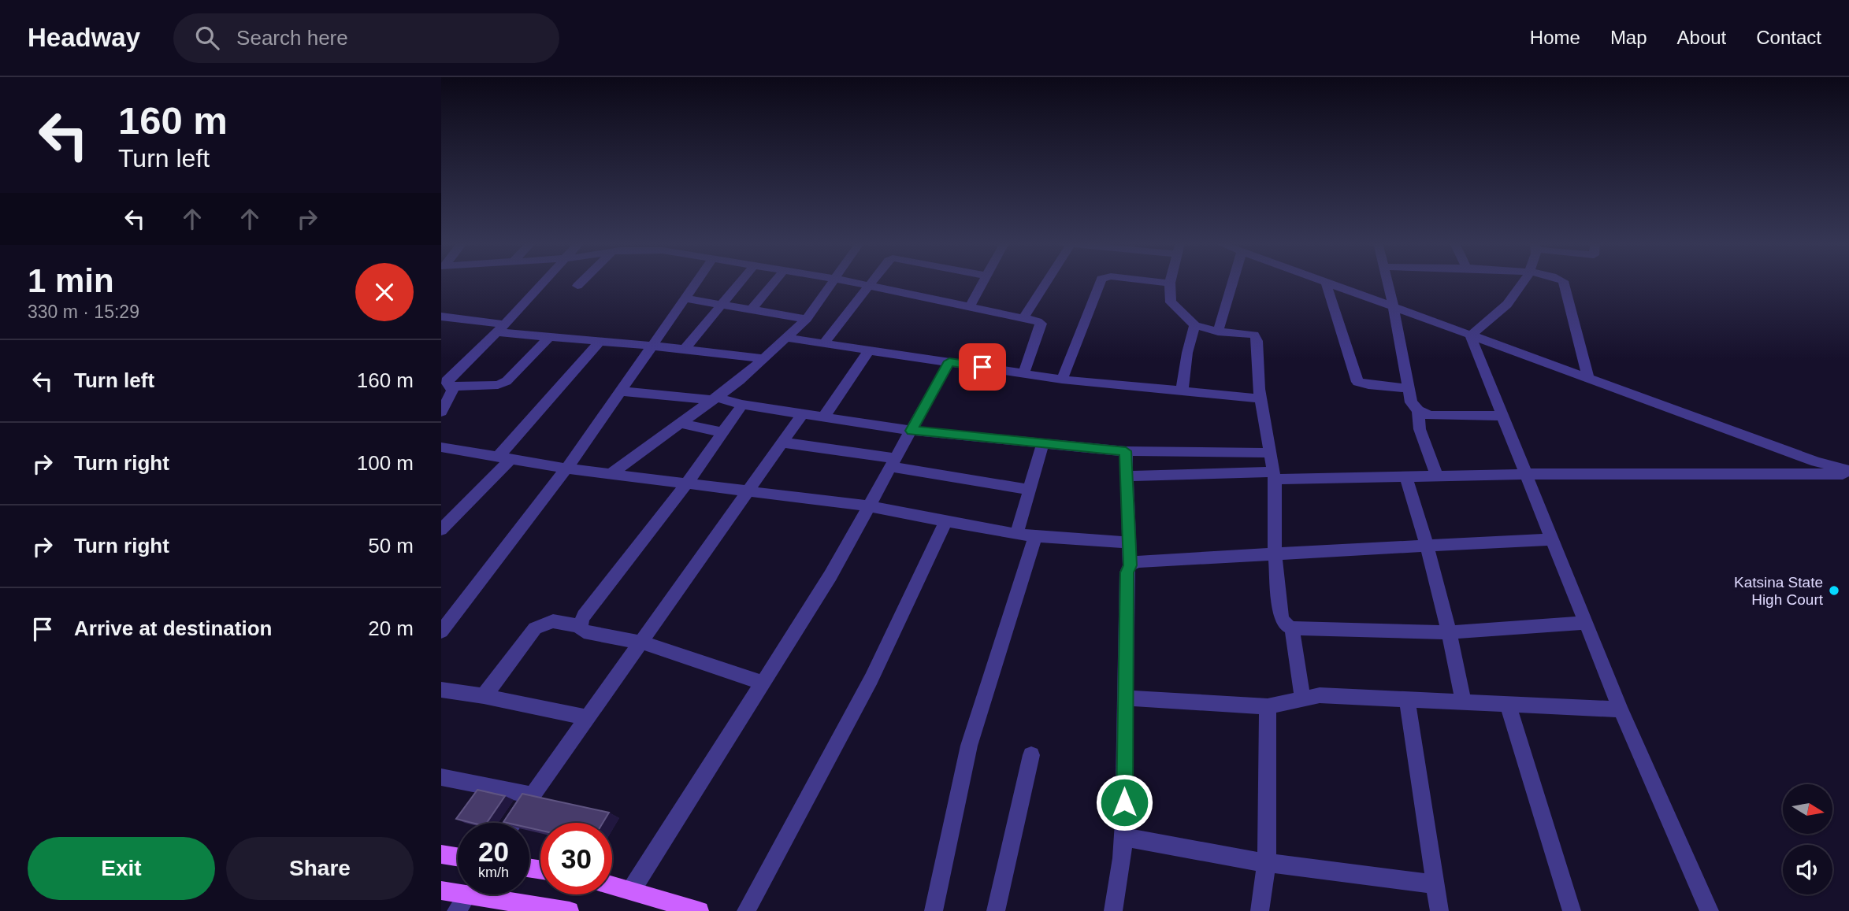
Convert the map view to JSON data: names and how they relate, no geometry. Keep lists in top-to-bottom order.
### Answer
{
  "places": ["Katsina State High Court"],
  "north": "right",
  "page": {
    "header": "Headway",
    "search": "Search here",
    "nav": [
      "Home",
      "Map",
      "About",
      "Contact"
    ],
    "turn": ["160 m", "Turn left"],
    "heading": ["1 min", "330 m · 15:29"],
    "list": [
      {
        "name": "Turn left",
        "value": "160 m"
      },
      {
        "name": "Turn right",
        "value": "100 m"
      },
      {
        "name": "Turn right",
        "value": "50 m"
      },
      {
        "name": "Arrive at destination",
        "value": "20 m"
      }
    ],
    "speed": "20 km/h",
    "limit": "30",
    "buttons": ["Exit", "Share"]
  }
}
